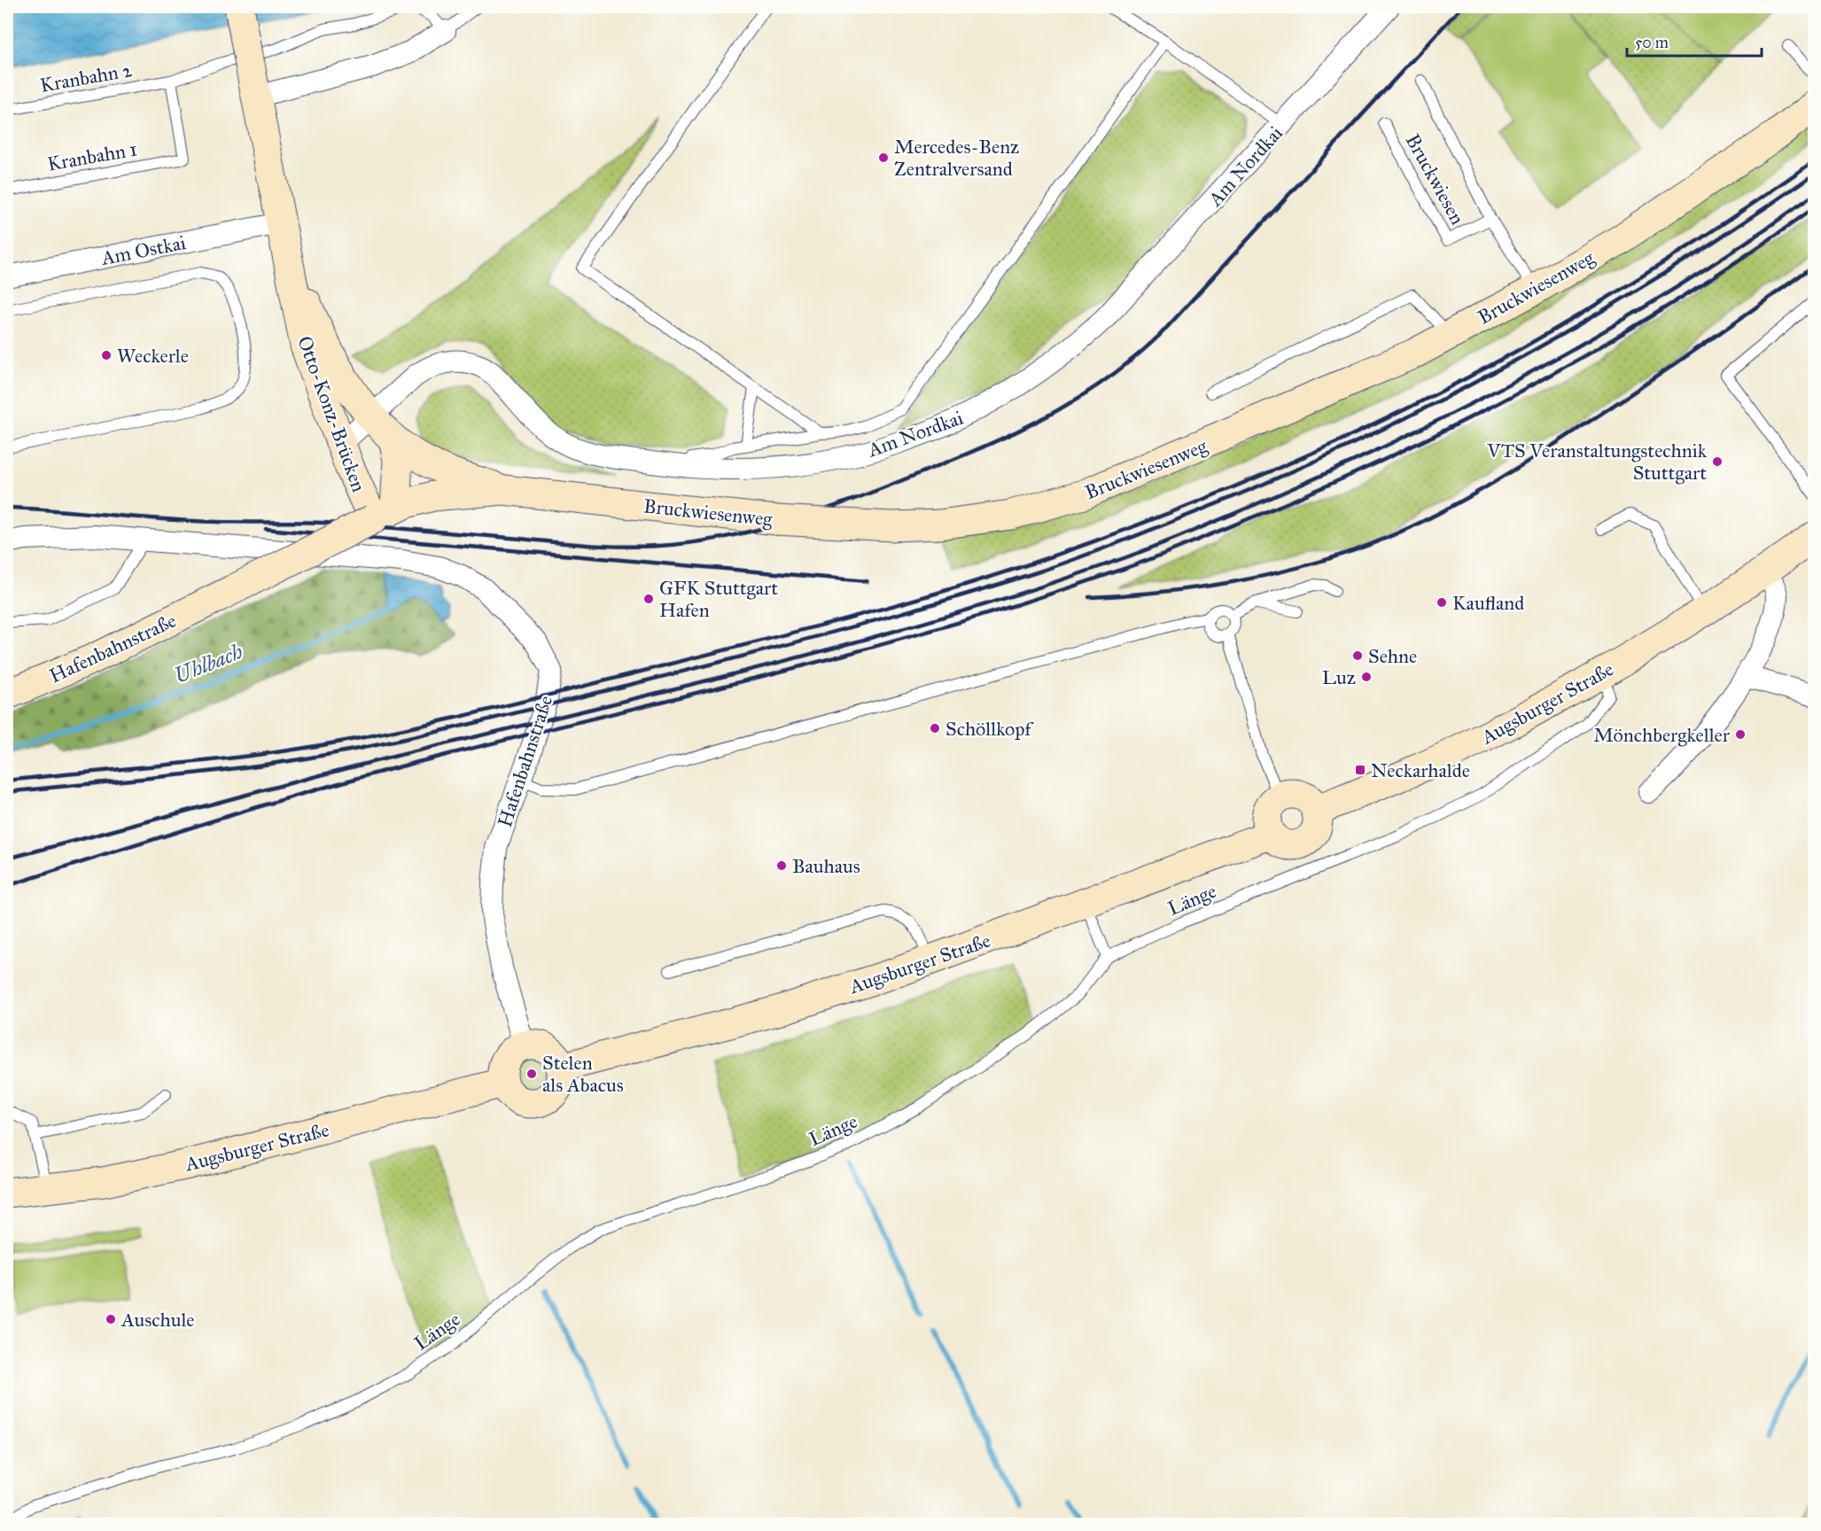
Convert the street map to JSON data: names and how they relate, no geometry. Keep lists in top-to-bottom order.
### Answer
{
  "streets": {
    "main road": [
      "Bruckwiesenweg",
      "Otto-Konz-Brücken",
      "Hafenbahnstraße",
      "Augsburger Straße"
    ],
    "street": ["Am Nordkai", "Am Ostkai"],
    "lane": [
      "Kranbahn 2",
      "Kranbahn 1",
      "Bruckwiesen",
      "Länge"
    ]
  },
  "crossings": [
    ["Kranbahn 2", "Kranbahn 1"],
    ["Kranbahn 2", "Otto-Konz-Brücken"],
    ["Am Nordkai", "Otto-Konz-Brücken"],
    ["Bruckwiesen", "Bruckwiesenweg"],
    ["Am Ostkai", "Otto-Konz-Brücken"],
    ["Bruckwiesenweg", "Otto-Konz-Brücken"],
    ["Bruckwiesenweg", "Hafenbahnstraße"],
    ["Otto-Konz-Brücken", "Hafenbahnstraße"],
    ["Hafenbahnstraße", "Augsburger Straße"],
    ["Augsburger Straße", "Länge"]
  ],
  "water": ["Uhlbach"],
  "places": {
    "other": [
      "Mercedes-Benz Zentralversand",
      "Weckerle",
      "VTS Veranstaltungstechnik Stuttgart",
      "GFK Stuttgart Hafen",
      "Kaufland",
      "Sehne",
      "Luz",
      "Schöllkopf",
      "Mönchbergkeller",
      "Bauhaus",
      "Stelen als Abacus",
      "Auschule"
    ],
    "transit": ["Neckarhalde"]
  },
  "scale_bar": "50 m"
}
